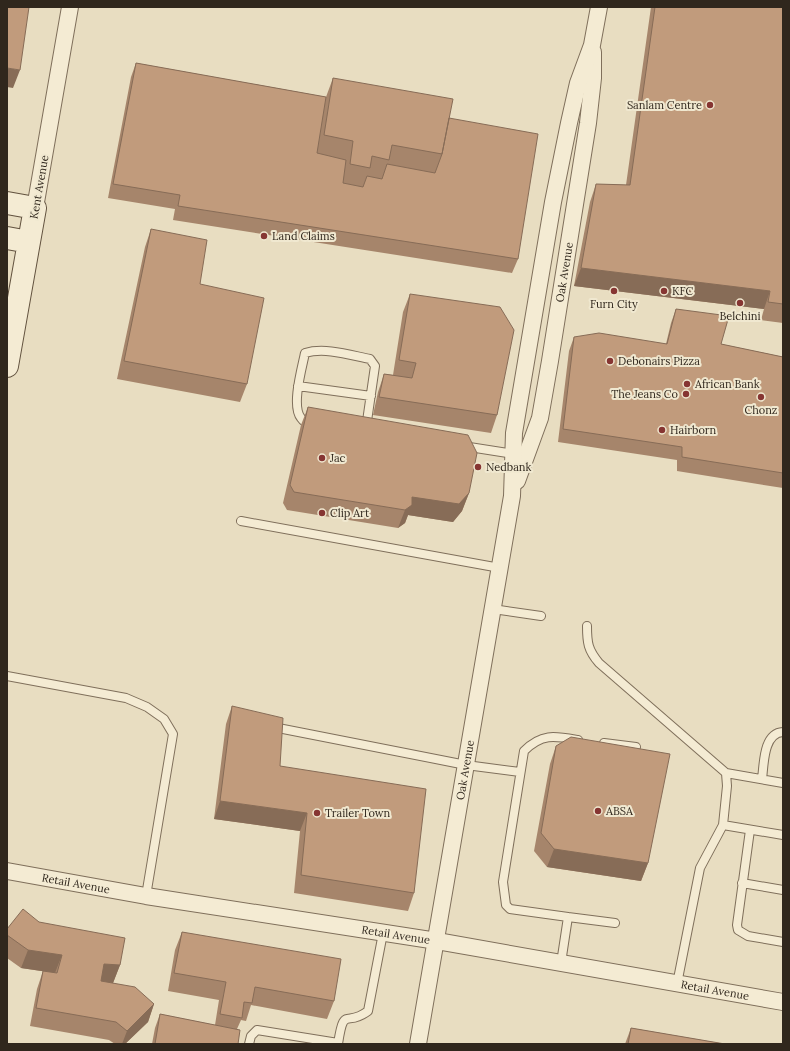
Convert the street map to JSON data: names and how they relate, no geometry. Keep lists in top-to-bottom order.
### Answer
{
  "streets": {
    "main road": ["Kent Avenue"],
    "street": ["Oak Avenue", "Retail Avenue"]
  },
  "crossings": [
    ["Oak Avenue", "Retail Avenue"]
  ],
  "places": [
    "Sanlam Centre",
    "Land Claims",
    "Furn City",
    "KFC",
    "Belchini",
    "Debonairs Pizza",
    "African Bank",
    "The Jeans Co",
    "Chonz",
    "Hairborn",
    "Jac",
    "Nedbank",
    "Clip Art",
    "ABSA",
    "Trailer Town"
  ]
}
